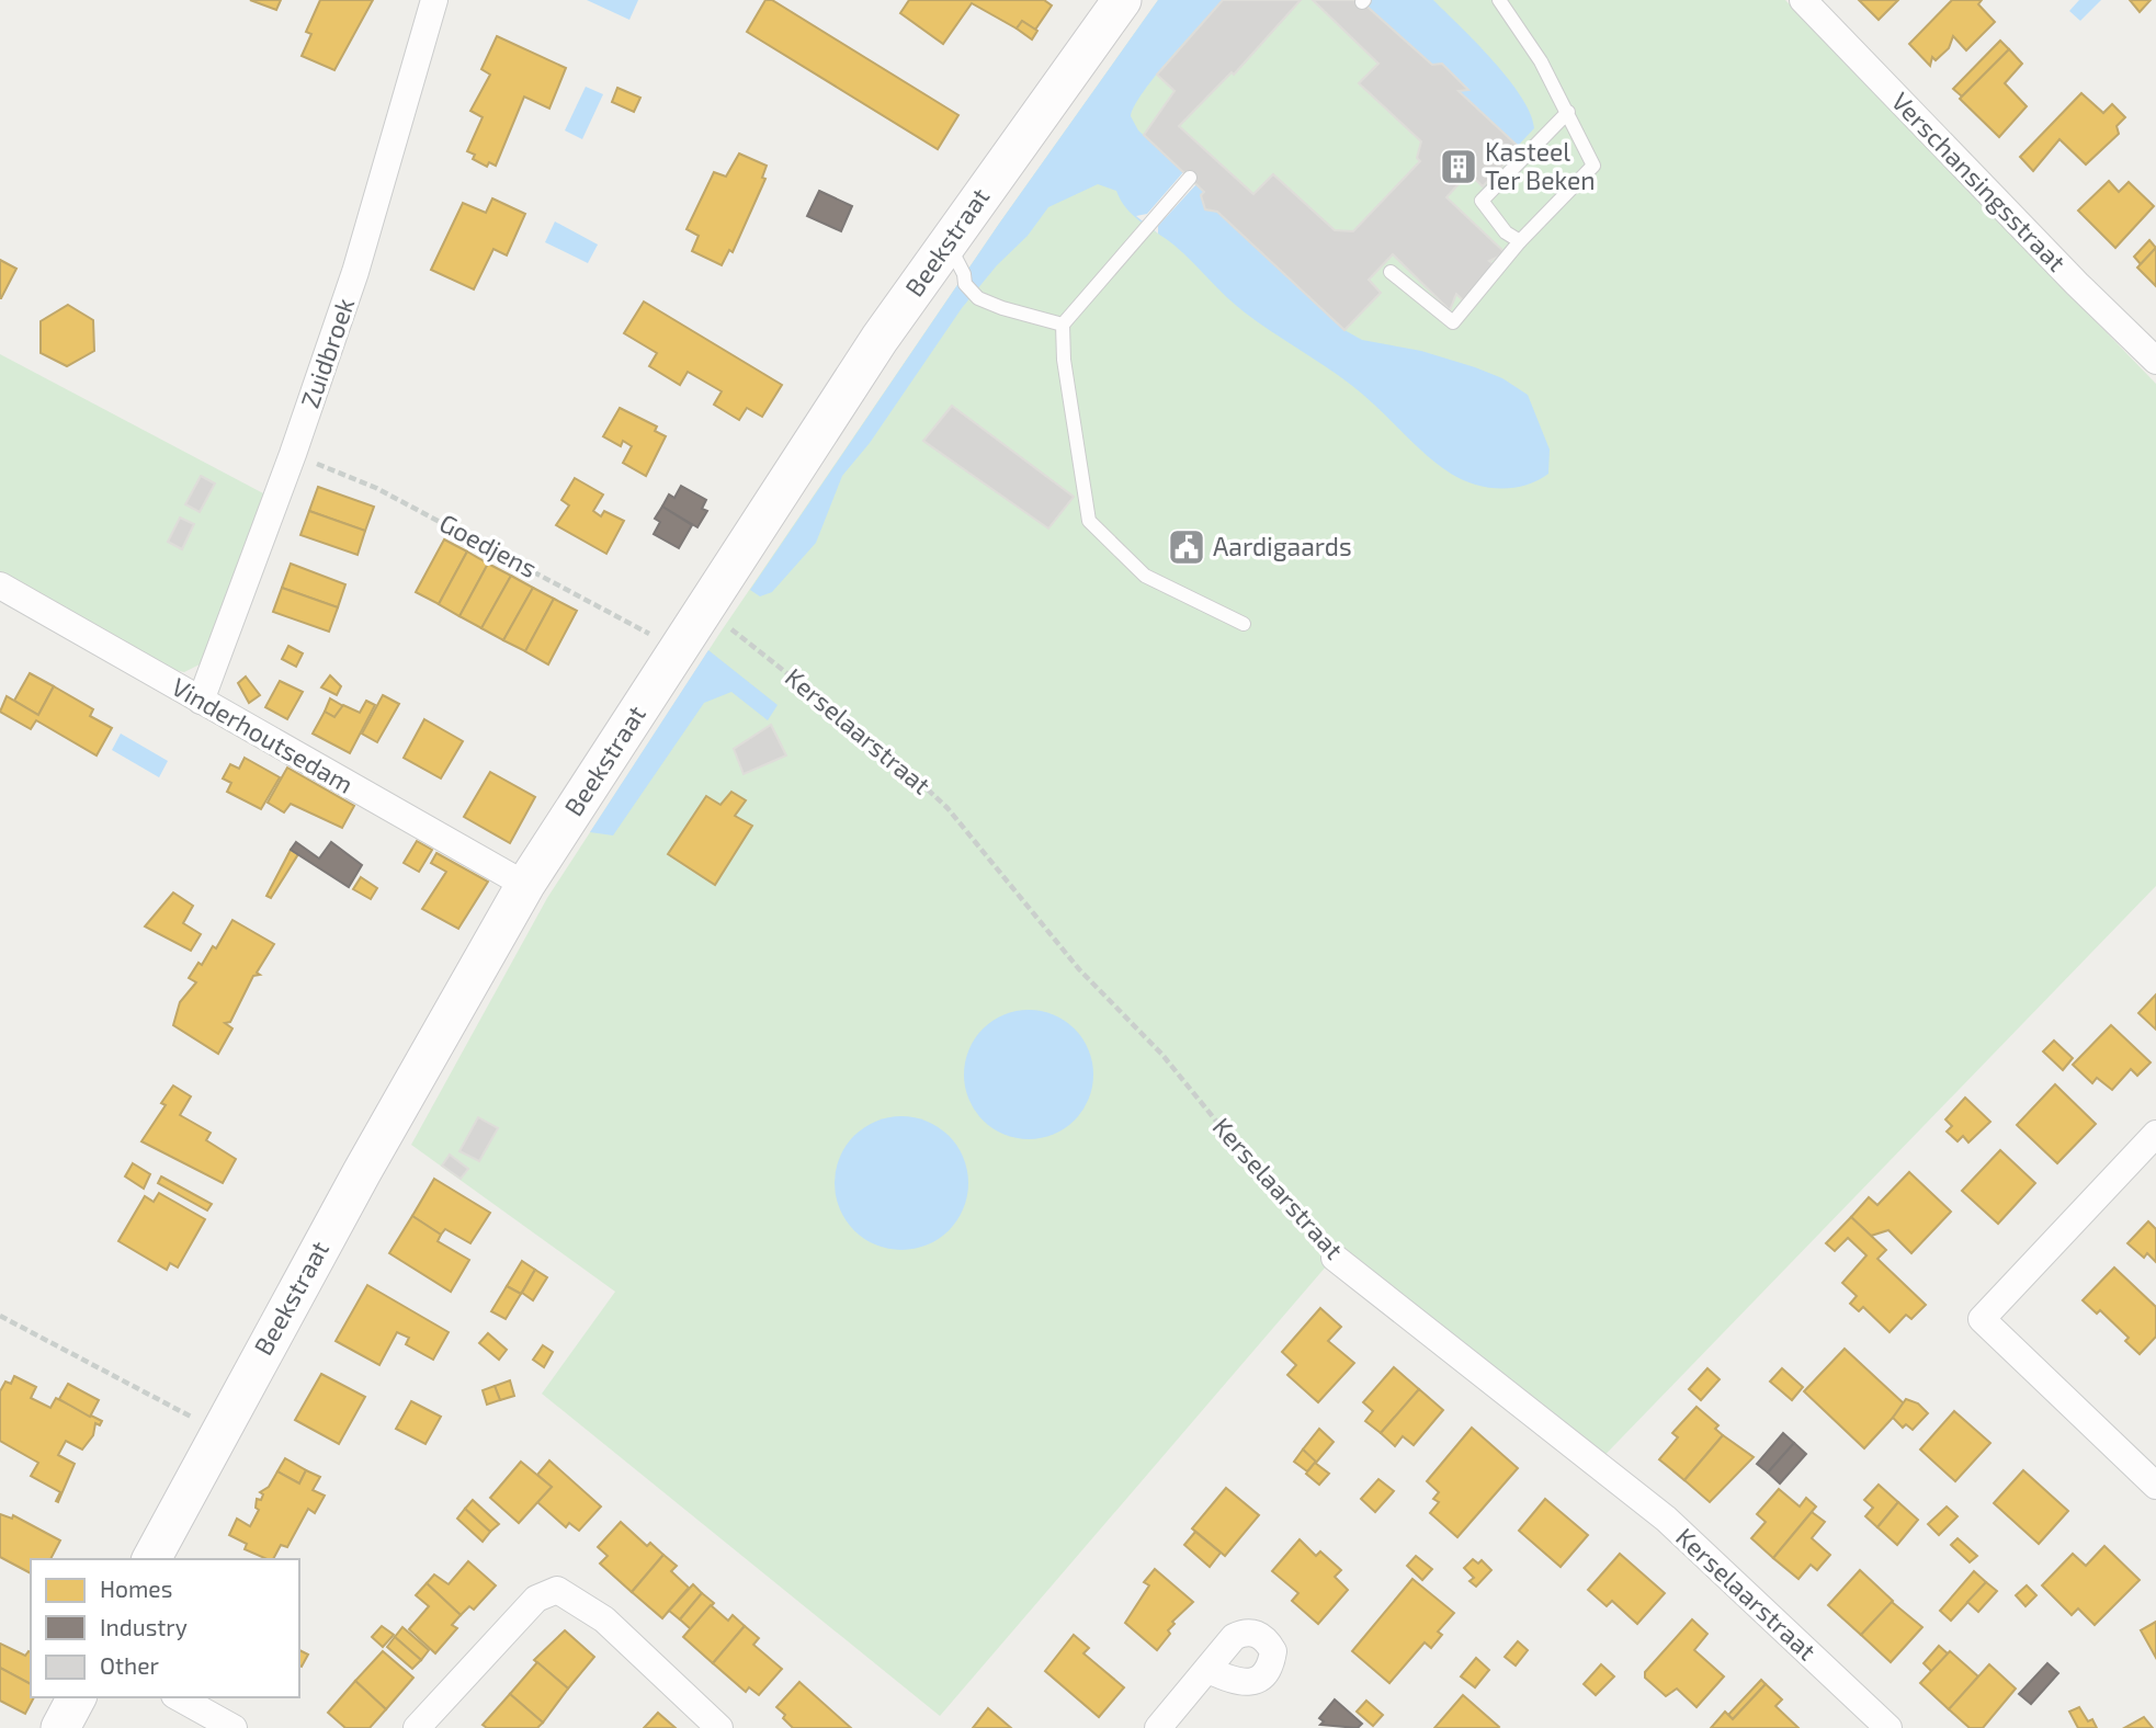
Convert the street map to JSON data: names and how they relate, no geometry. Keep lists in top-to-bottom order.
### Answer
{
  "streets": {
    "street": [
      "Verschansingsstraat",
      "Beekstraat",
      "Zuidbroek",
      "Kerselaarstraat",
      "Vinderhoutsedam"
    ],
    "path": ["Goedjens"]
  },
  "crossings": [
    ["Beekstraat", "Goedjens"],
    ["Beekstraat", "Kerselaarstraat"],
    ["Beekstraat", "Vinderhoutsedam"],
    ["Zuidbroek", "Goedjens"],
    ["Zuidbroek", "Vinderhoutsedam"]
  ],
  "places": {
    "building": ["Kasteel Ter Beken"],
    "public building": ["Aardigaards"]
  },
  "legend": ["Homes", "Industry", "Other"]
}
